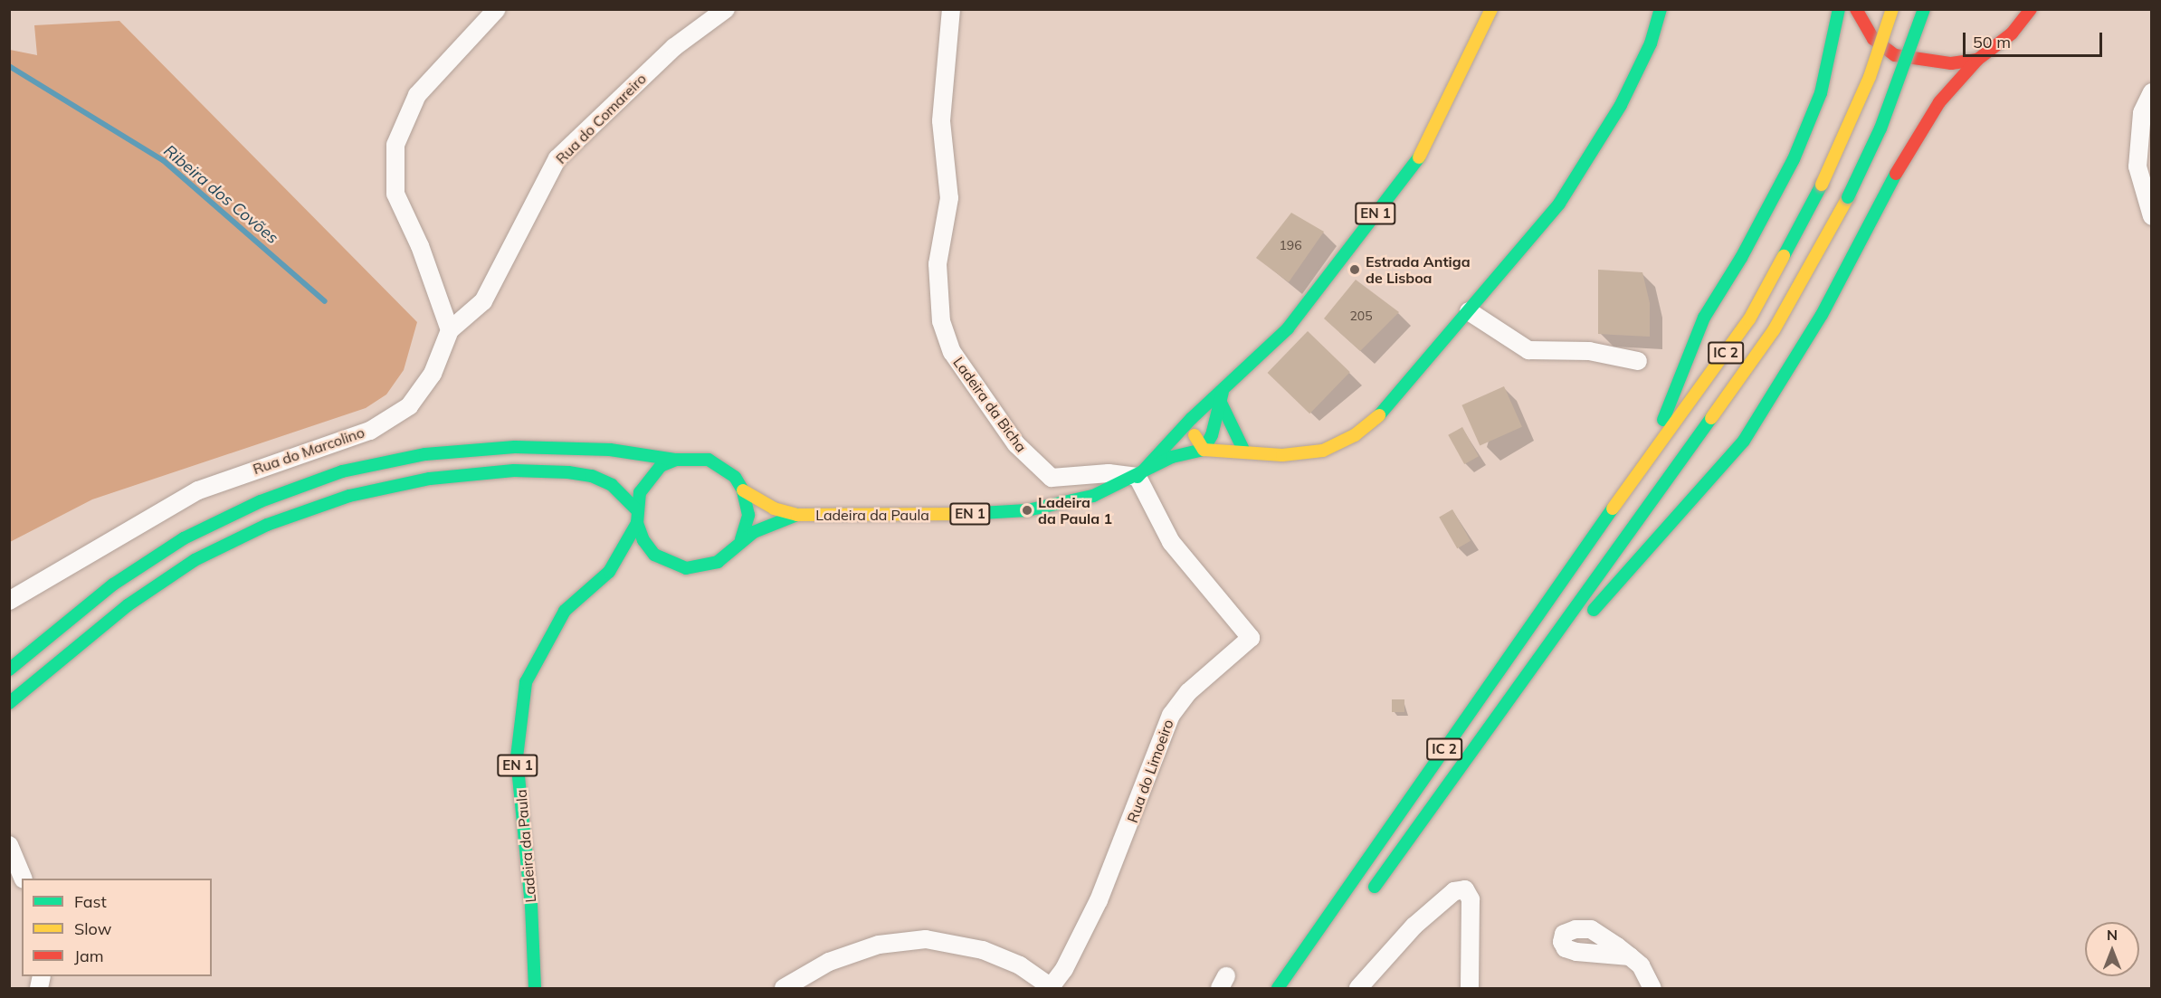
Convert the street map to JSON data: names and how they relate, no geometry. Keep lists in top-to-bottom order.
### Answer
{
  "streets": {
    "main road": ["EN 1", "IC 2", "Ladeira da Paula"],
    "street": [
      "Rua do Comareiro",
      "Ladeira da Bicha",
      "Rua do Marcolino",
      "Rua do Limoeiro"
    ]
  },
  "crossings": [
    ["Rua do Comareiro", "Rua do Marcolino"],
    ["EN 1", "Ladeira da Bicha"],
    ["EN 1", "Ladeira da Paula"],
    ["EN 1", "Rua do Limoeiro"],
    ["Ladeira da Bicha", "Ladeira da Paula"],
    ["Ladeira da Bicha", "Rua do Limoeiro"],
    ["Ladeira da Paula", "Rua do Limoeiro"]
  ],
  "water": ["Ribeira dos Covões"],
  "places": ["Estrada Antiga de Lisboa", "Ladeira da Paula 1"],
  "house_numbers": ["196", "205"],
  "legend": ["Fast", "Slow", "Jam"],
  "scale_bar": "50 m",
  "north": "top"
}
